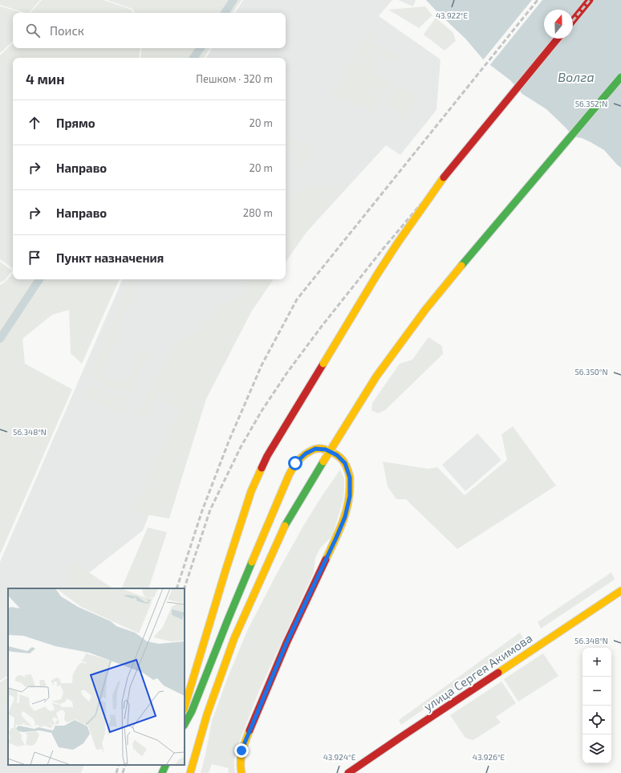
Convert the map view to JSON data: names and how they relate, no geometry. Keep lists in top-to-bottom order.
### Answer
{
  "streets": {
    "main road": ["улица Сергея Акимова"]
  },
  "water": ["Волга"],
  "north": "top",
  "page": {
    "search": "Поиск",
    "heading": ["4 мин", "Пешком · 320 m"],
    "list": [
      ["Прямо", "20 m"],
      ["Направо", "20 m"],
      ["Направо", "280 m"],
      "Пункт назначения"
    ],
    "map_buttons": ["+", "−"]
  },
  "coordinates": [
    "43.922°E",
    "56.352°N",
    "56.350°N",
    "56.348°N",
    "43.924°E",
    "43.926°E"
  ]
}
